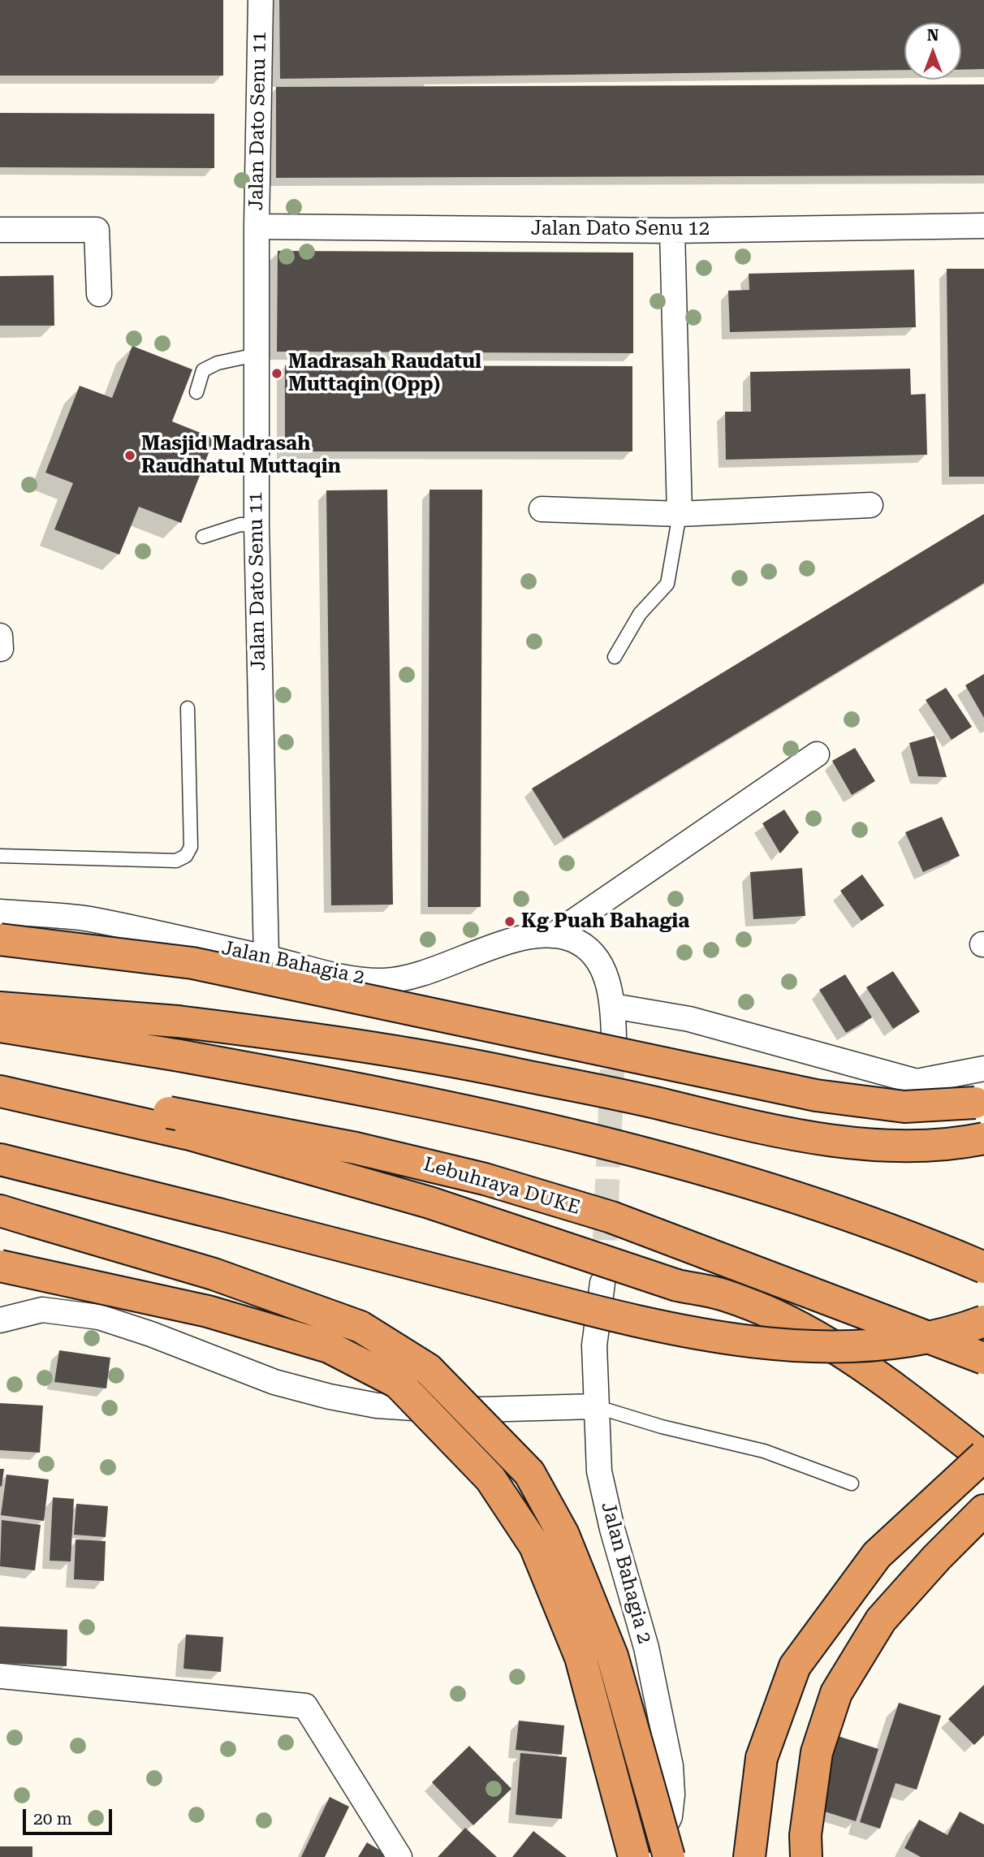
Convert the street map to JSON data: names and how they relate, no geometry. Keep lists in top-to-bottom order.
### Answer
{
  "streets": {
    "highway": ["Lebuhraya DUKE"],
    "street": ["Jalan Dato Senu 11", "Jalan Dato Senu 12", "Jalan Bahagia 2"]
  },
  "crossings": [
    ["Jalan Dato Senu 11", "Jalan Dato Senu 12"],
    ["Jalan Dato Senu 11", "Jalan Bahagia 2"]
  ],
  "places": ["Madrasah Raudatul Muttaqin (Opp)", "Masjid Madrasah Raudhatul Muttaqin", "Kg Puah Bahagia"],
  "scale_bar": "20 m",
  "north": "top"
}
